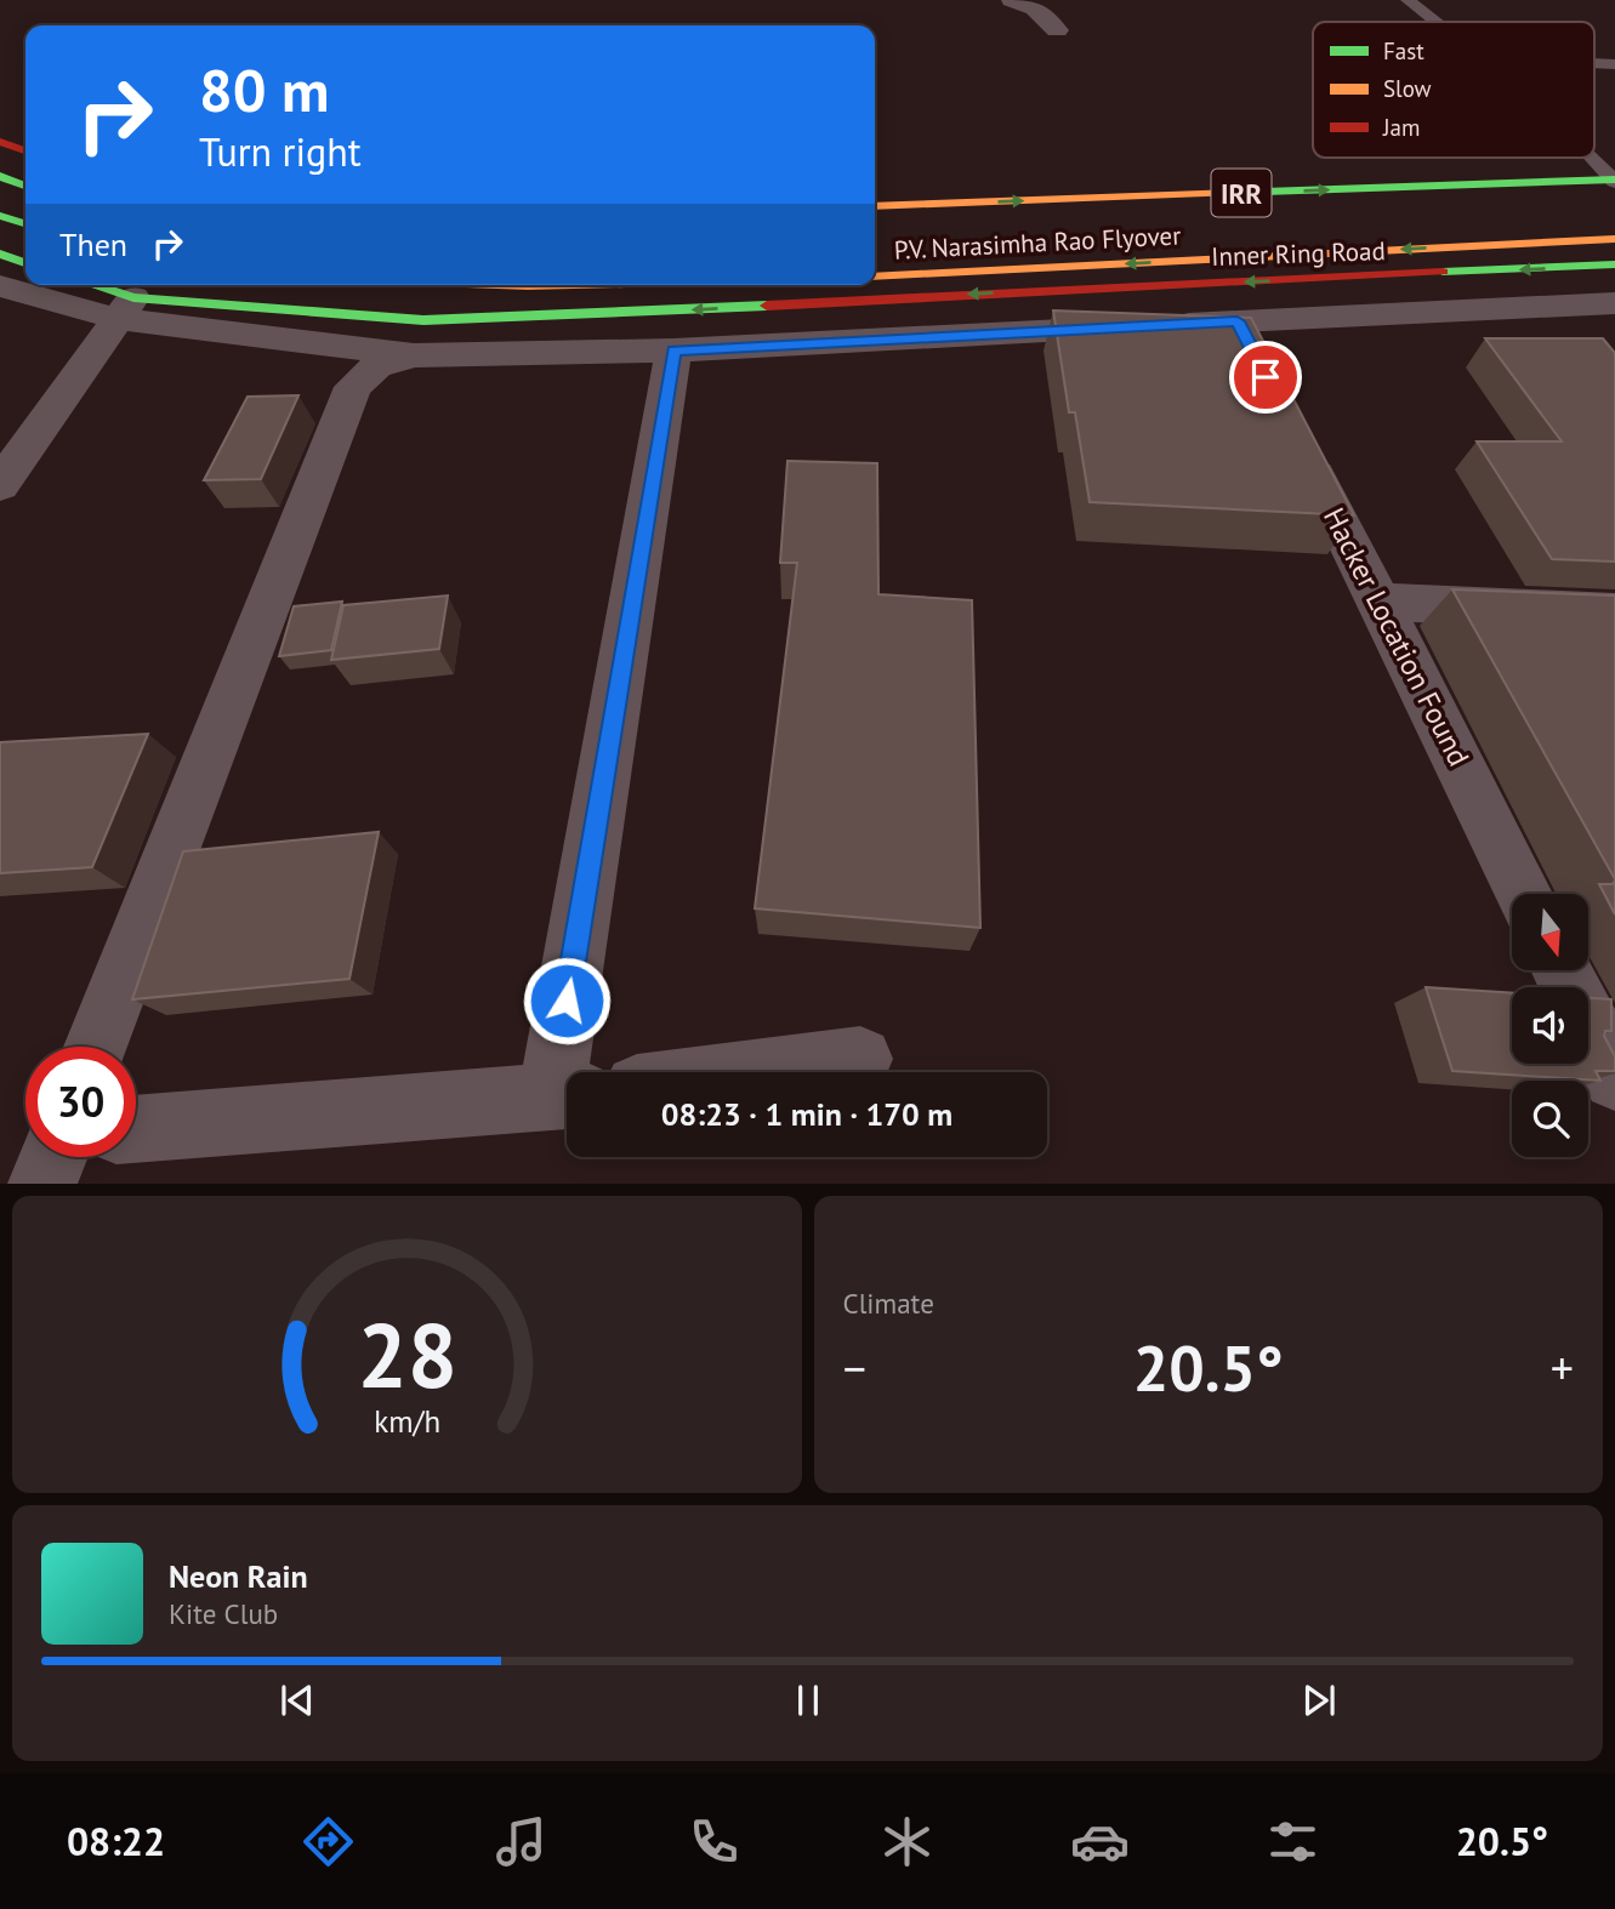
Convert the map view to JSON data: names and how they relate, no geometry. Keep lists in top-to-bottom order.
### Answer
{
  "streets": {
    "main road": ["IRR", "P.V. Narasimha Rao Flyover", "Inner Ring Road"],
    "street": ["Hacker Location Found"]
  },
  "legend": ["Fast", "Slow", "Jam"],
  "north": "bottom",
  "page": {
    "turn": ["80 m", "Turn right"],
    "then": "Then",
    "limit": "30",
    "trip": "08:23 · 1 min · 170 m",
    "tile": "Climate",
    "heat": ["−", "20.5°", "+"],
    "song": ["Neon Rain", "Kite Club"],
    "tabs": ["08:22", "20.5°"],
    "gauge": ["28", "km/h"]
  }
}
